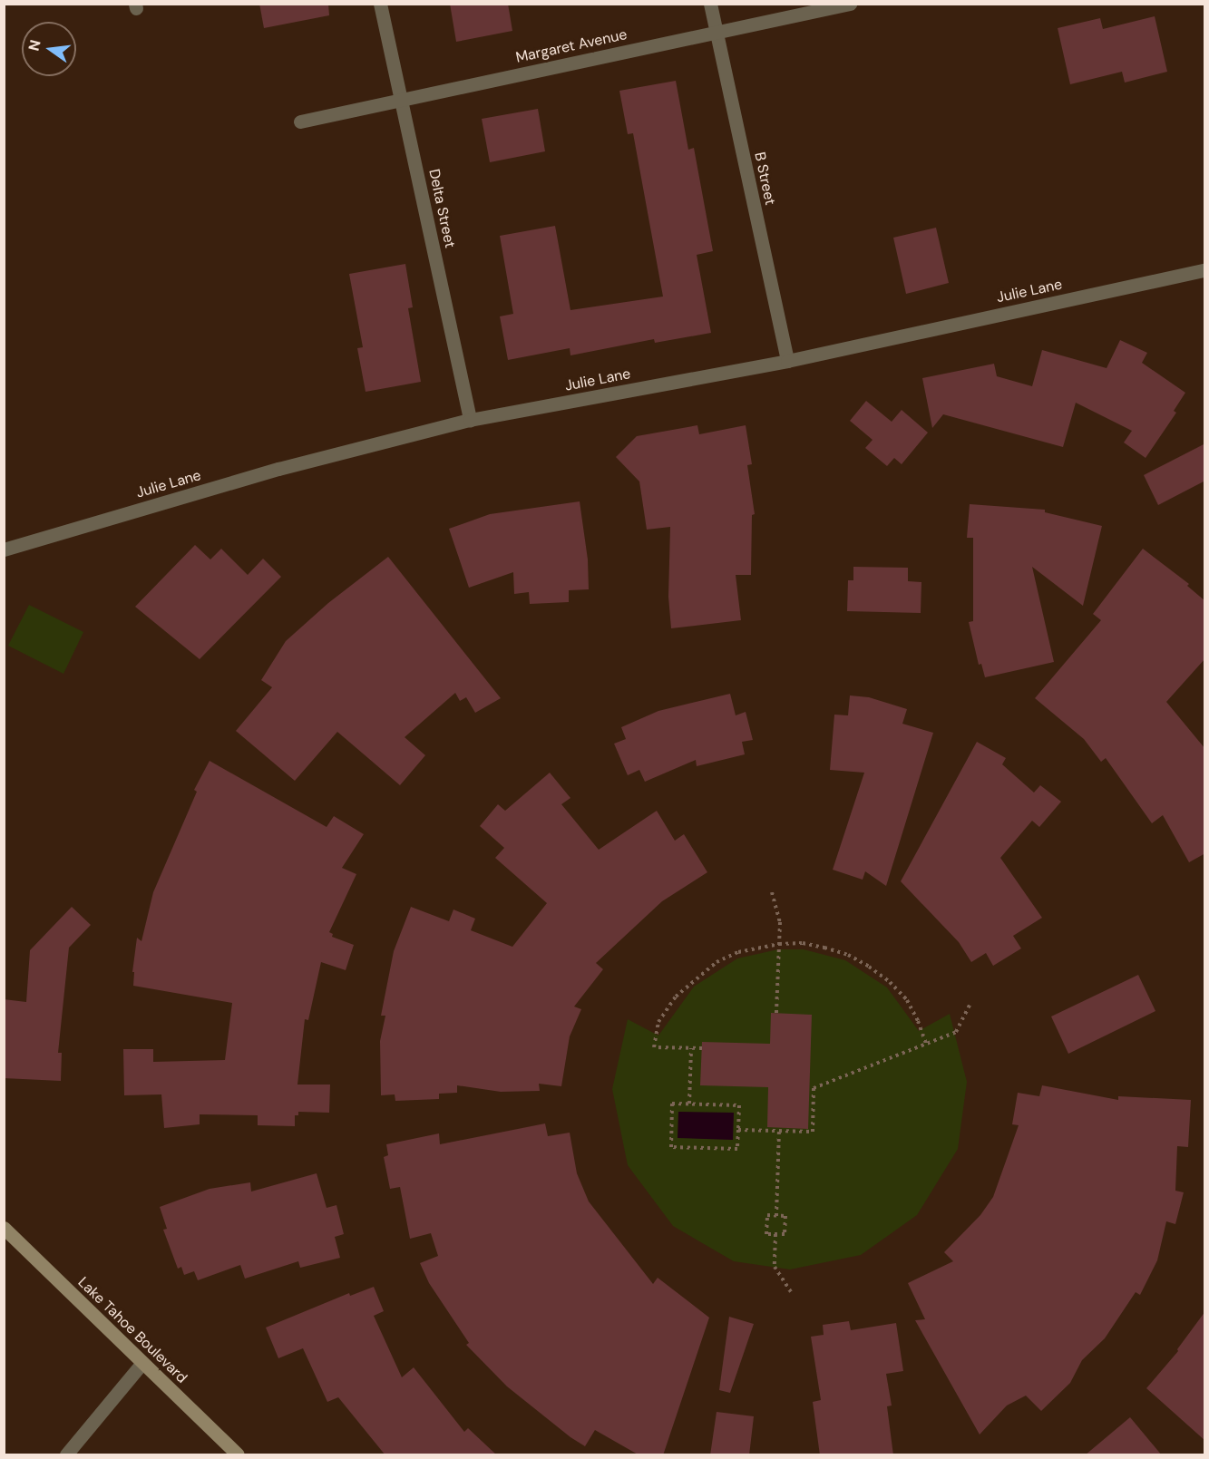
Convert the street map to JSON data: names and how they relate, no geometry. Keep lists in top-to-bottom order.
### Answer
{
  "streets": {
    "main road": ["Lake Tahoe Boulevard"],
    "street": [
      "Margaret Avenue",
      "B Street",
      "Delta Street",
      "Julie Lane"
    ]
  },
  "crossings": [
    ["Margaret Avenue", "B Street"],
    ["Margaret Avenue", "Delta Street"],
    ["B Street", "Julie Lane"],
    ["Delta Street", "Julie Lane"]
  ],
  "north": "left"
}
